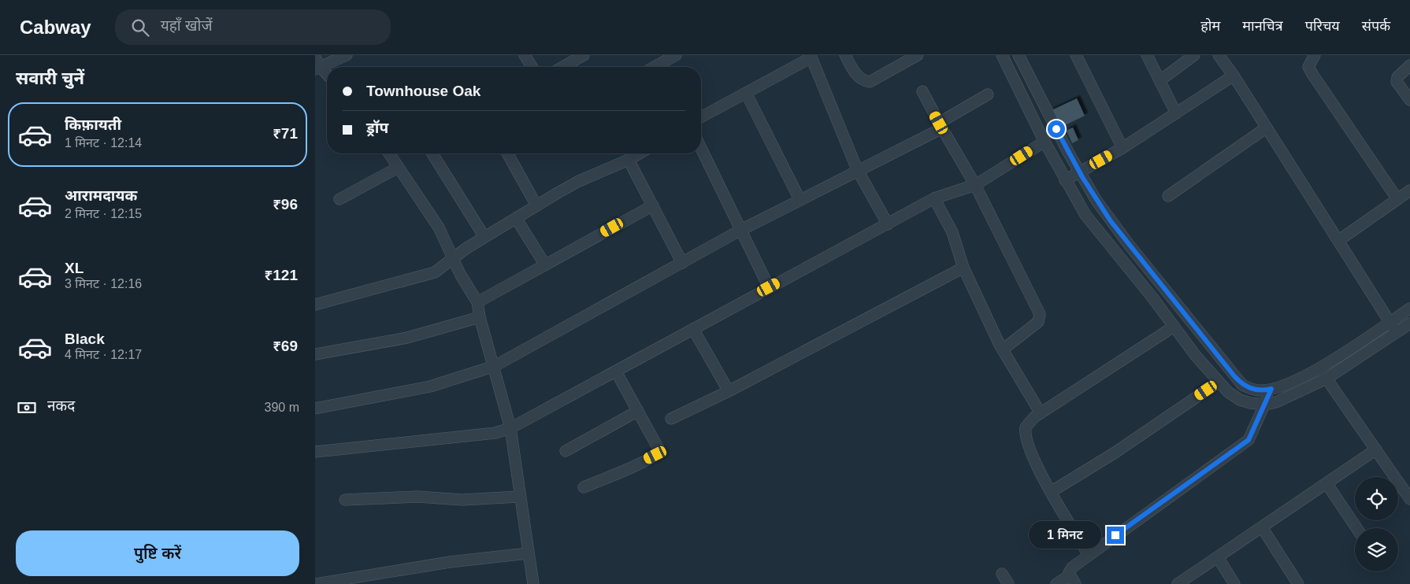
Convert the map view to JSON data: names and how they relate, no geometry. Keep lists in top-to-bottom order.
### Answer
{
  "page": {
    "header": "Cabway",
    "search": "यहाँ खोजें",
    "nav": [
      "होम",
      "मानचित्र",
      "परिचय",
      "संपर्क"
    ],
    "heading": "सवारी चुनें",
    "banner": ["Townhouse Oak", "ड्रॉप"],
    "list": [
      {
        "name": "किफ़ायती",
        "note": "1 मिनट · 12:14",
        "value": "₹71"
      },
      {
        "name": "आरामदायक",
        "note": "2 मिनट · 12:15",
        "value": "₹96"
      },
      {
        "name": "XL",
        "note": "3 मिनट · 12:16",
        "value": "₹121"
      },
      {
        "name": "Black",
        "note": "4 मिनट · 12:17",
        "value": "₹69"
      }
    ],
    "pay": ["नकद", "390 m"],
    "bubble": "1 मिनट",
    "buttons": "पुष्टि करें"
  }
}
